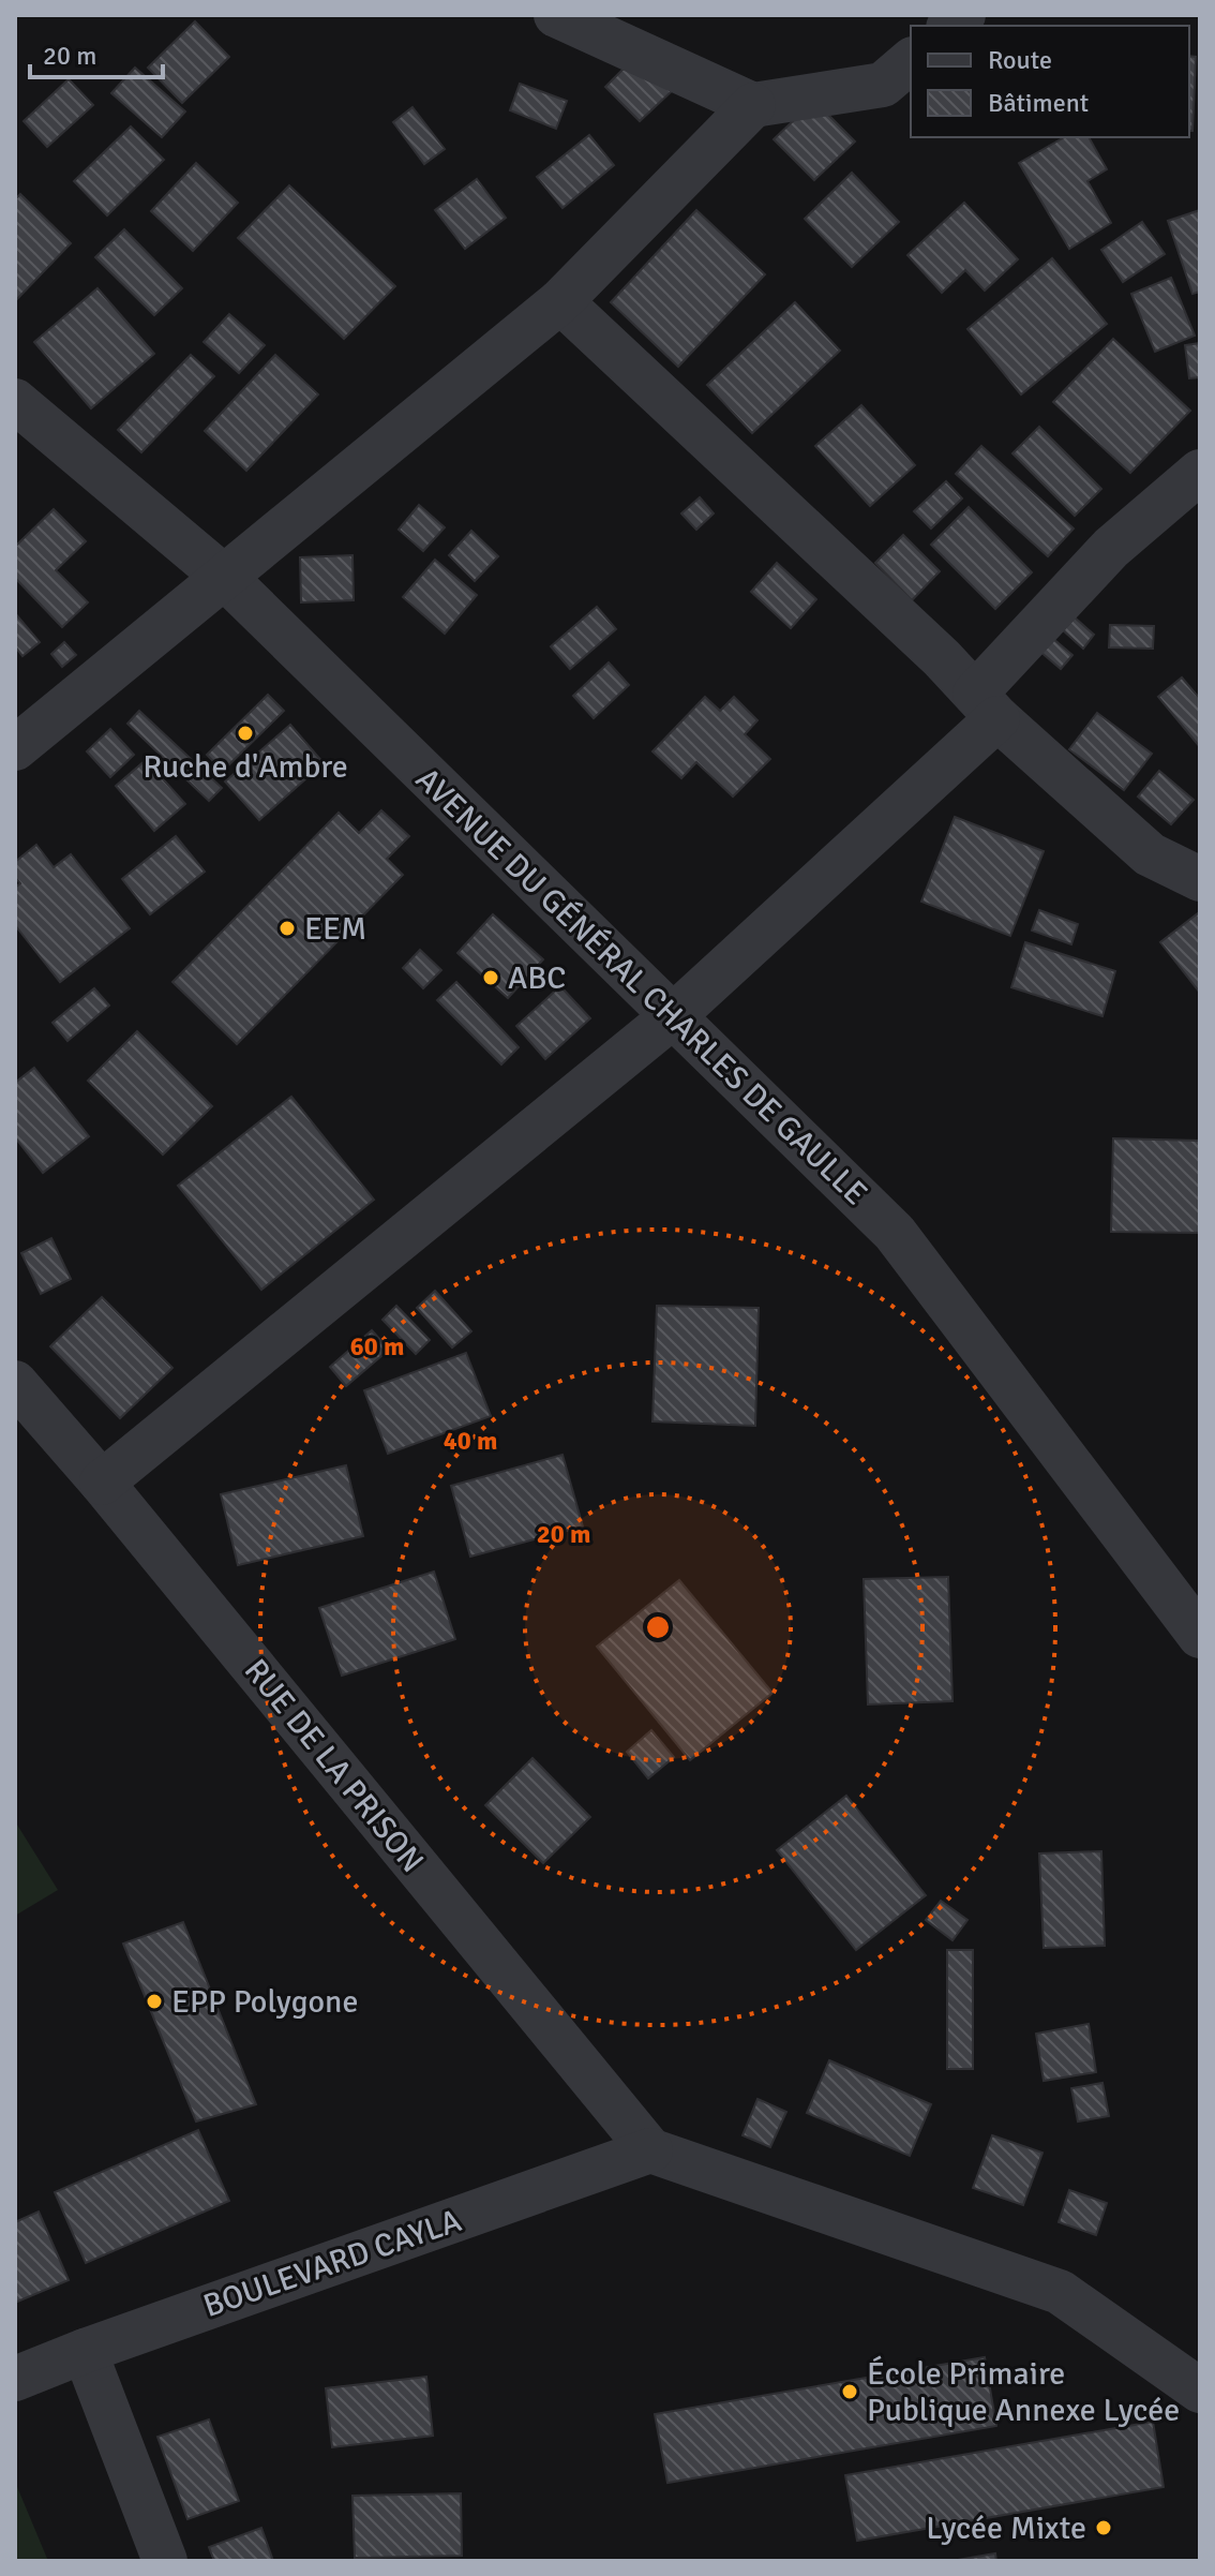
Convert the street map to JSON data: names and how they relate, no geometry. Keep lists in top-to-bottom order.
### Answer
{
  "streets": {
    "street": ["AVENUE DU GÉNÉRAL CHARLES DE GAULLE", "RUE DE LA PRISON", "BOULEVARD CAYLA"]
  },
  "crossings": [
    ["RUE DE LA PRISON", "BOULEVARD CAYLA"]
  ],
  "places": [
    "Ruche d'Ambre",
    "EEM",
    "ABC",
    "EPP Polygone",
    "École Primaire Publique Annexe Lycée",
    "Lycée Mixte"
  ],
  "legend": ["Route", "Bâtiment"],
  "scale_bar": "20 m",
  "rings": ["60 m", "40 m", "20 m"]
}
